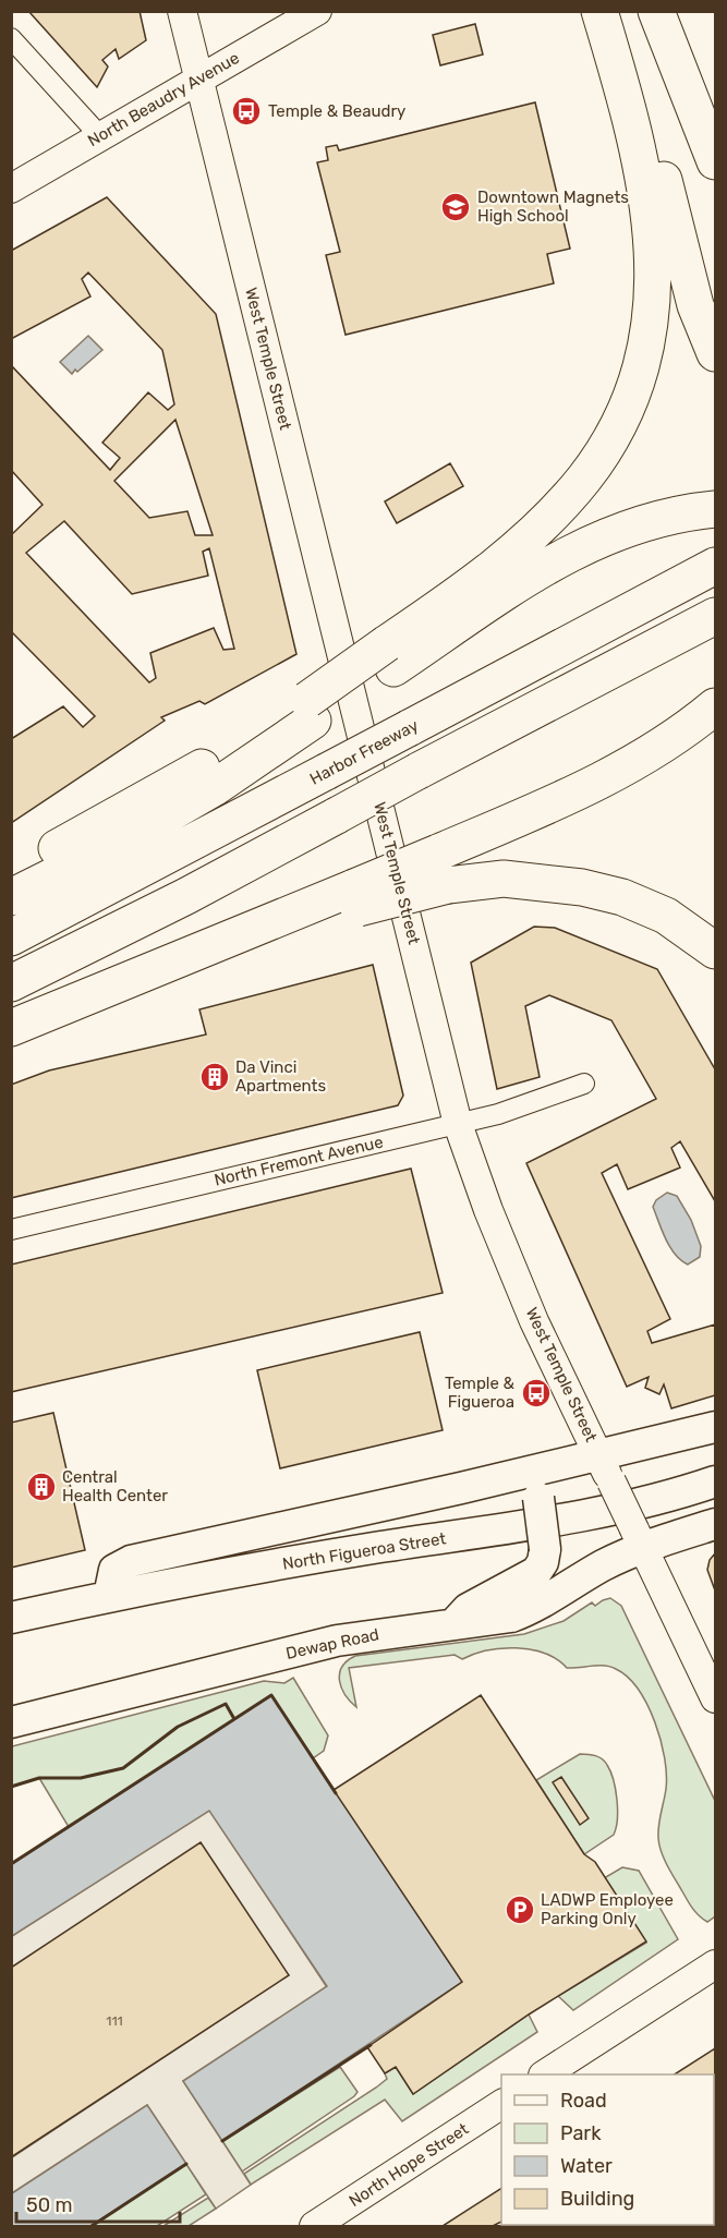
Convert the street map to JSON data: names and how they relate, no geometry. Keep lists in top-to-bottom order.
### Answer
{
  "streets": {
    "highway": ["Harbor Freeway"],
    "main road": [
      "North Beaudry Avenue",
      "West Temple Street",
      "North Figueroa Street",
      "Dewap Road",
      "North Hope Street"
    ],
    "street": ["North Fremont Avenue"]
  },
  "crossings": [
    ["North Beaudry Avenue", "West Temple Street"],
    ["West Temple Street", "North Fremont Avenue"],
    ["West Temple Street", "Dewap Road"]
  ],
  "places": {
    "bus stop": ["Temple & Beaudry", "Temple & Figueroa"],
    "school or university": ["Downtown Magnets High School"],
    "building": ["Da Vinci Apartments", "Central Health Center"],
    "parking": ["LADWP Employee Parking Only"]
  },
  "house_numbers": ["111"],
  "legend": [
    "Road",
    "Park",
    "Water",
    "Building"
  ],
  "scale_bar": "50 m"
}
